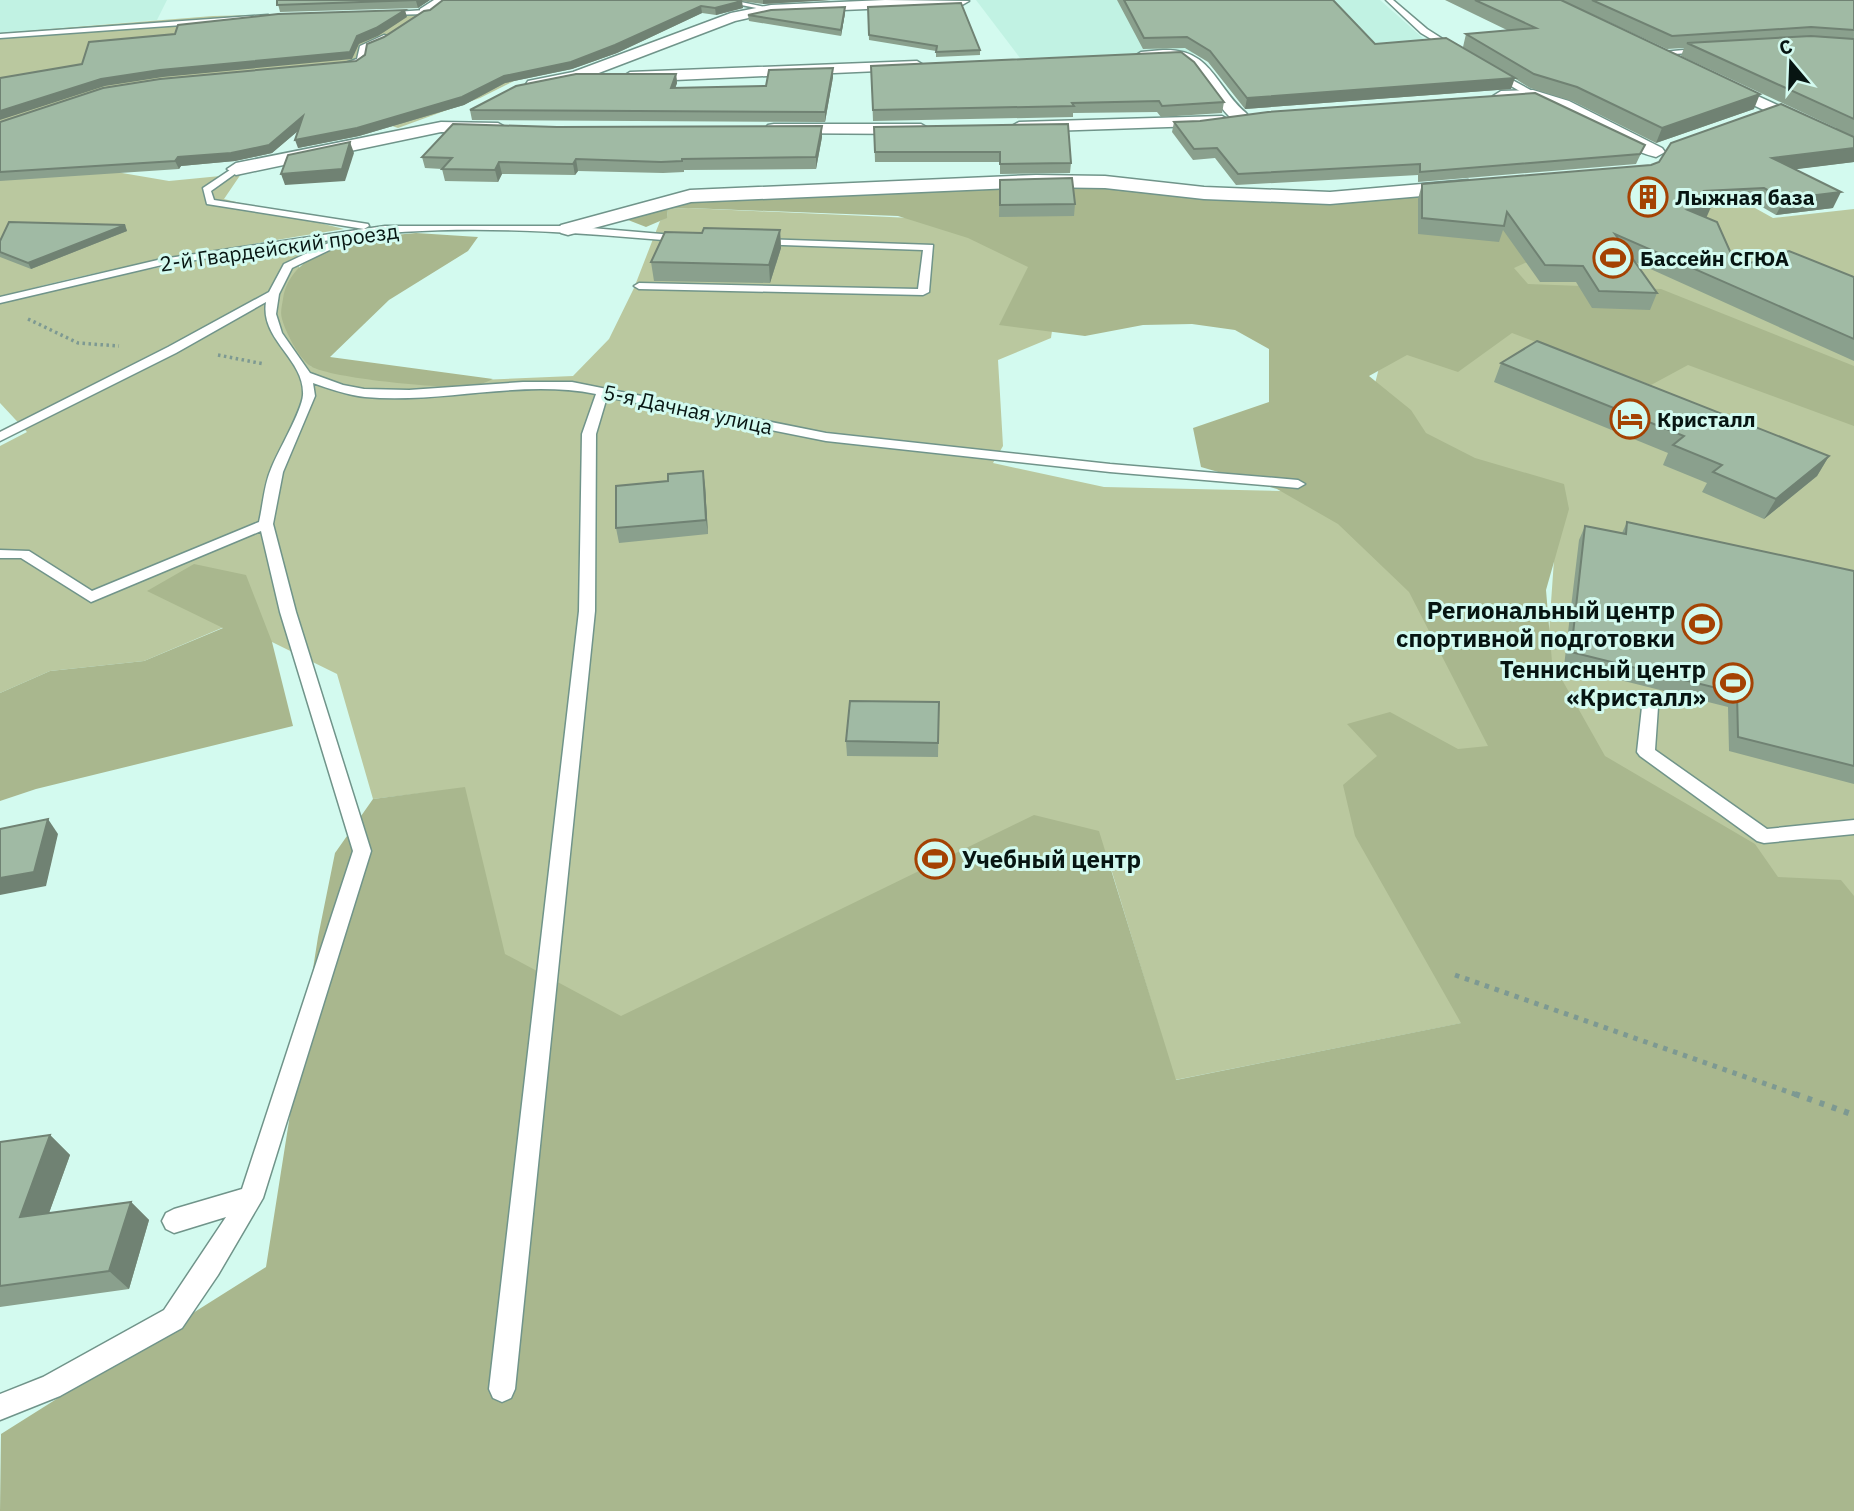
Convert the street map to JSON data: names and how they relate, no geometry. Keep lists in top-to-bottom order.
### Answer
{
  "streets": {
    "lane": ["2-й Гвардейский проезд", "5-я Дачная улица"]
  },
  "places": {
    "building": ["Лыжная база"],
    "sports": [
      "Бассейн СГЮА",
      "Региональный центр спортивной подготовки",
      "Теннисный центр «Кристалл»",
      "Учебный центр"
    ],
    "hotel": ["Кристалл"]
  },
  "north": "top"
}
